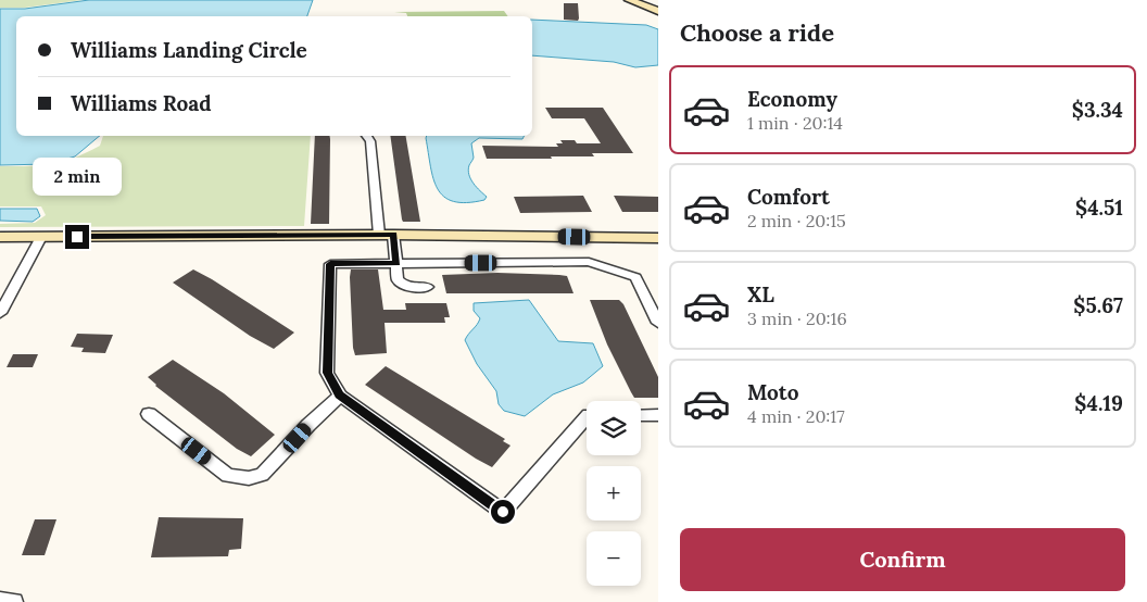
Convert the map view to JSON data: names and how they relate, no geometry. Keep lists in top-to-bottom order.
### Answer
{
  "page": {
    "heading": "Choose a ride",
    "banner": ["Williams Landing Circle", "Williams Road"],
    "list": [
      {
        "name": "Economy",
        "note": "1 min · 20:14",
        "value": "$3.34"
      },
      {
        "name": "Comfort",
        "note": "2 min · 20:15",
        "value": "$4.51"
      },
      {
        "name": "XL",
        "note": "3 min · 20:16",
        "value": "$5.67"
      },
      {
        "name": "Moto",
        "note": "4 min · 20:17",
        "value": "$4.19"
      }
    ],
    "bubble": "2 min",
    "map_buttons": ["+", "−"],
    "buttons": "Confirm"
  }
}
